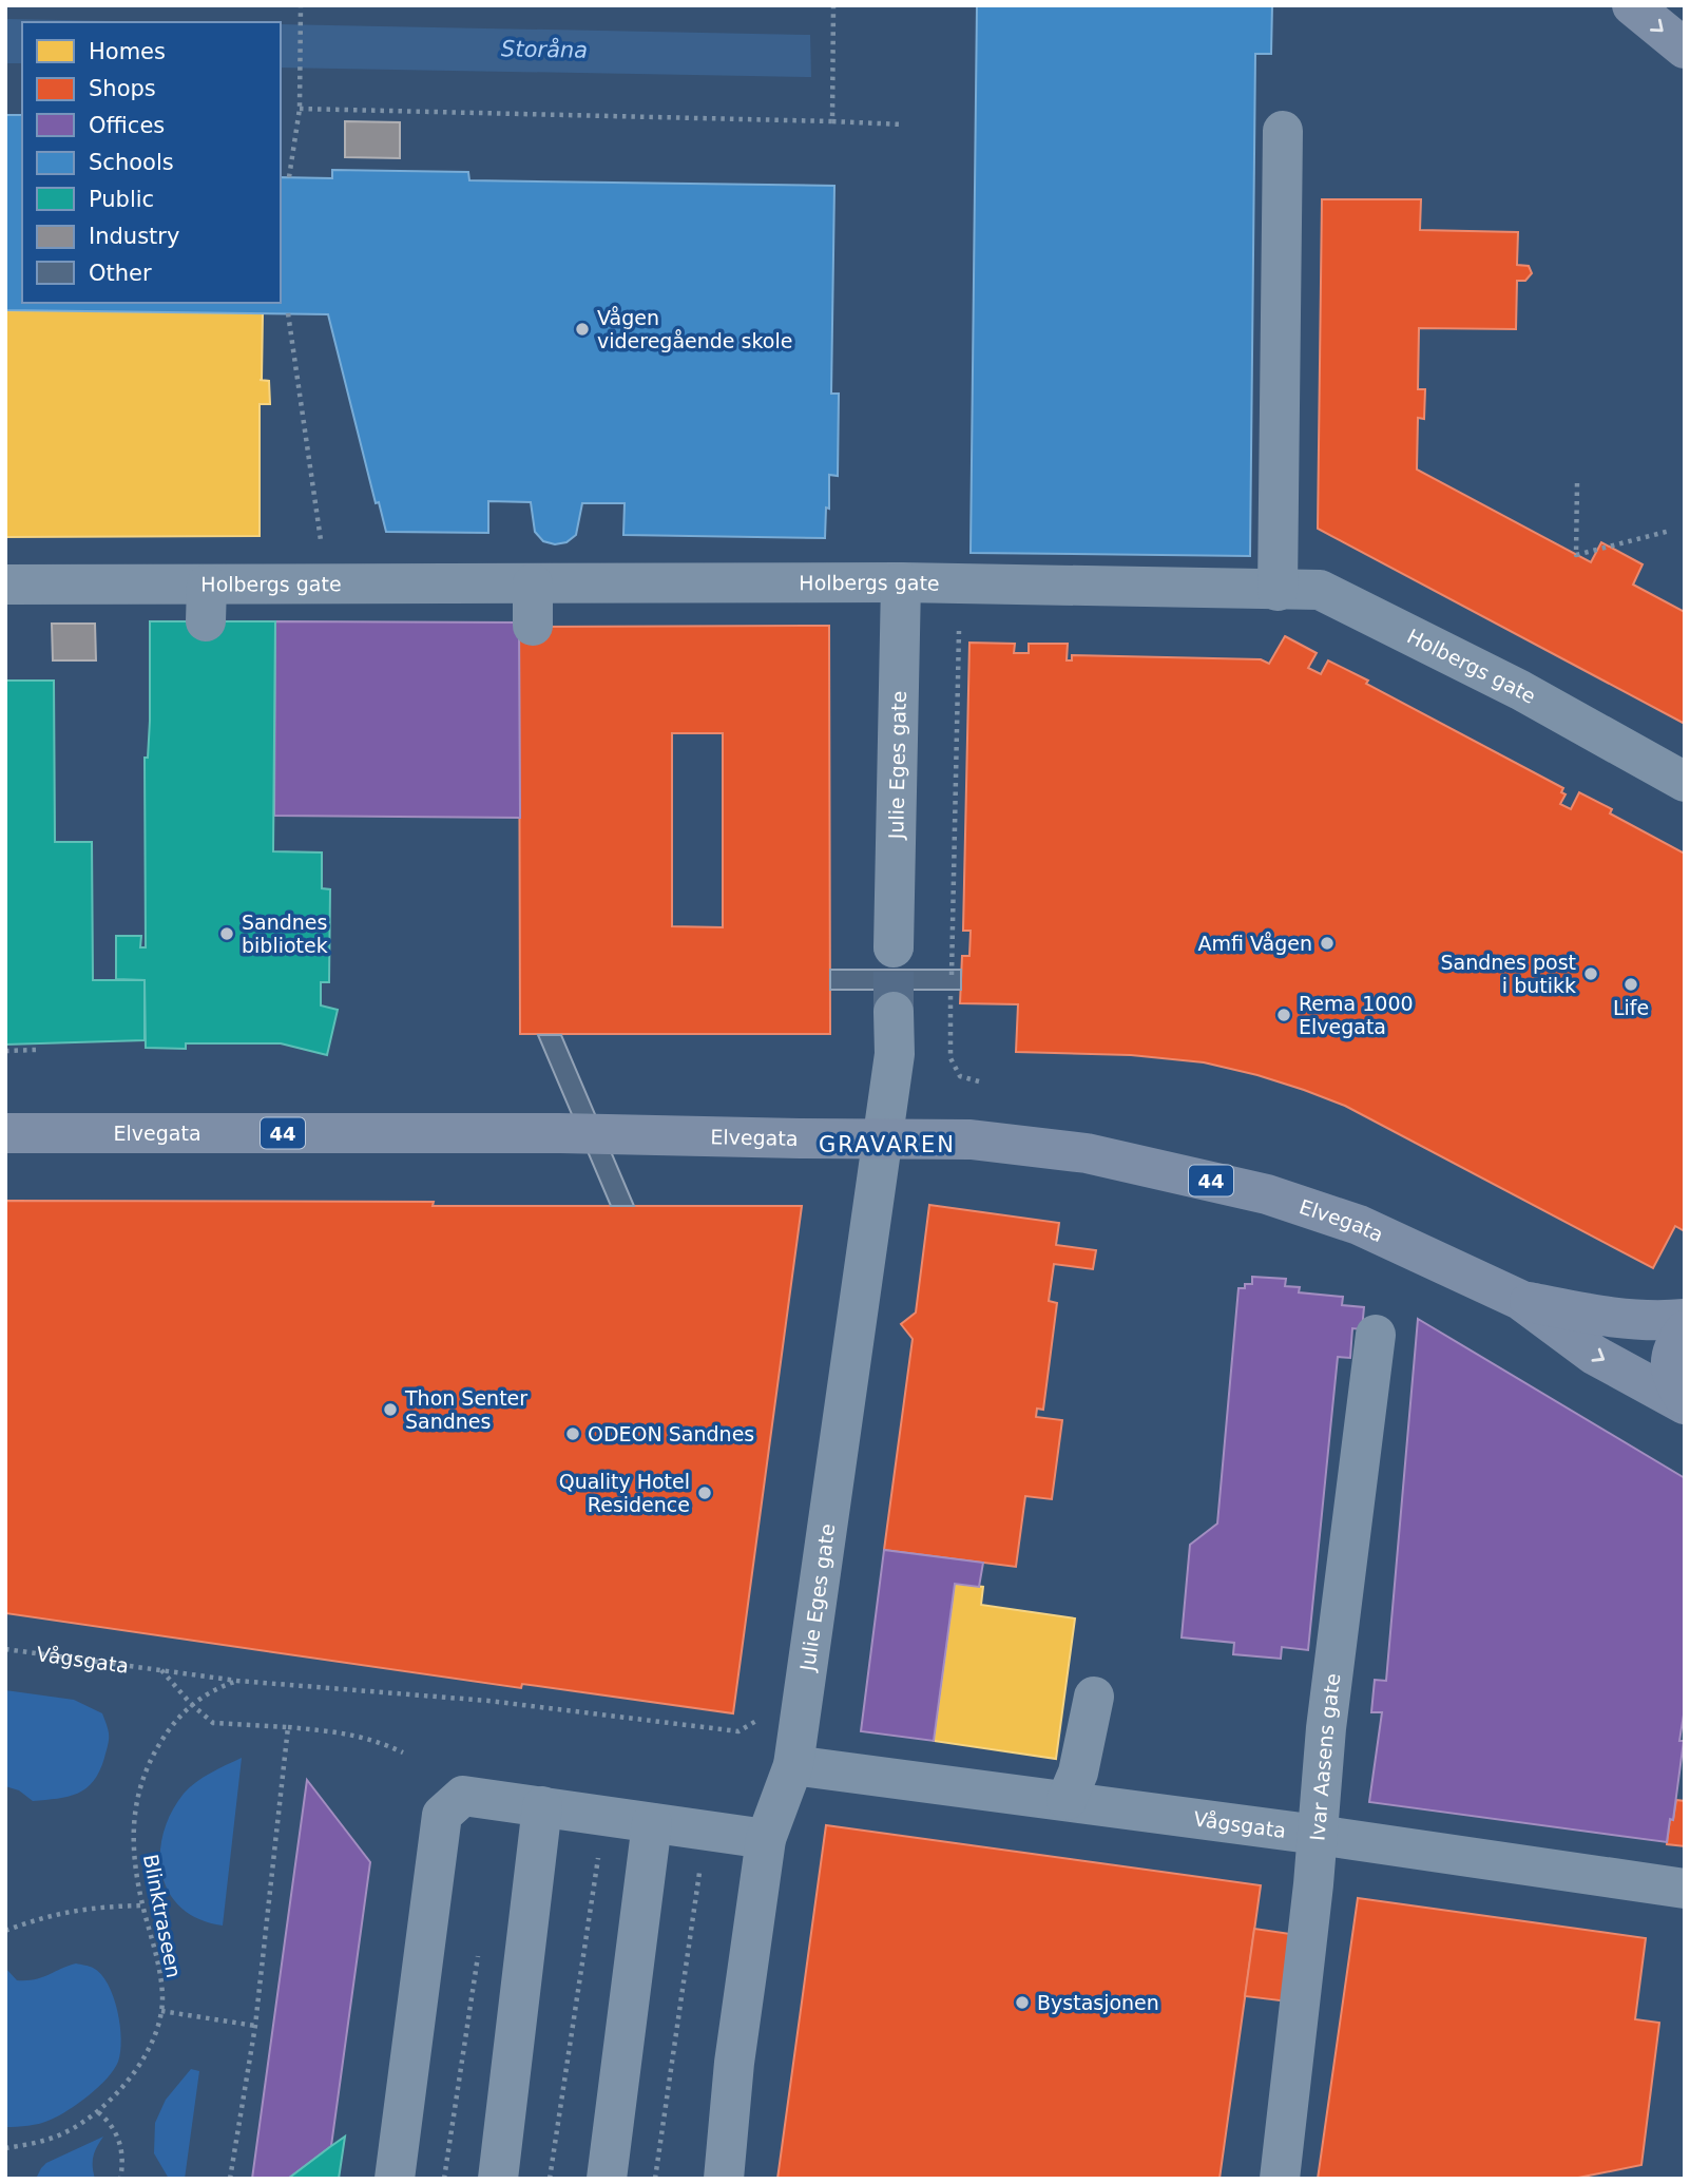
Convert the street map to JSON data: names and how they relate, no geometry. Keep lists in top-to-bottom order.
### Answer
{
  "streets": {
    "main road": ["Elvegata", "44"],
    "street": [
      "Holbergs gate",
      "Julie Eges gate",
      "Vågsgata",
      "Ivar Aasens gate"
    ],
    "path": ["Blinktraseen"]
  },
  "crossings": [
    ["Holbergs gate", "Julie Eges gate"],
    ["Julie Eges gate", "Elvegata"],
    ["Julie Eges gate", "Vågsgata"],
    ["Elvegata", "44"],
    ["Vågsgata", "Ivar Aasens gate"],
    ["Vågsgata", "Blinktraseen"]
  ],
  "districts": ["GRAVAREN"],
  "water": ["Storåna"],
  "places": [
    "Vågen videregående skole",
    "Sandnes bibliotek",
    "Amfi Vågen",
    "Sandnes post i butikk",
    "Life",
    "Rema 1000 Elvegata",
    "Thon Senter Sandnes",
    "ODEON Sandnes",
    "Quality Hotel Residence",
    "Bystasjonen"
  ],
  "legend": [
    "Homes",
    "Shops",
    "Offices",
    "Schools",
    "Public",
    "Industry",
    "Other"
  ]
}
